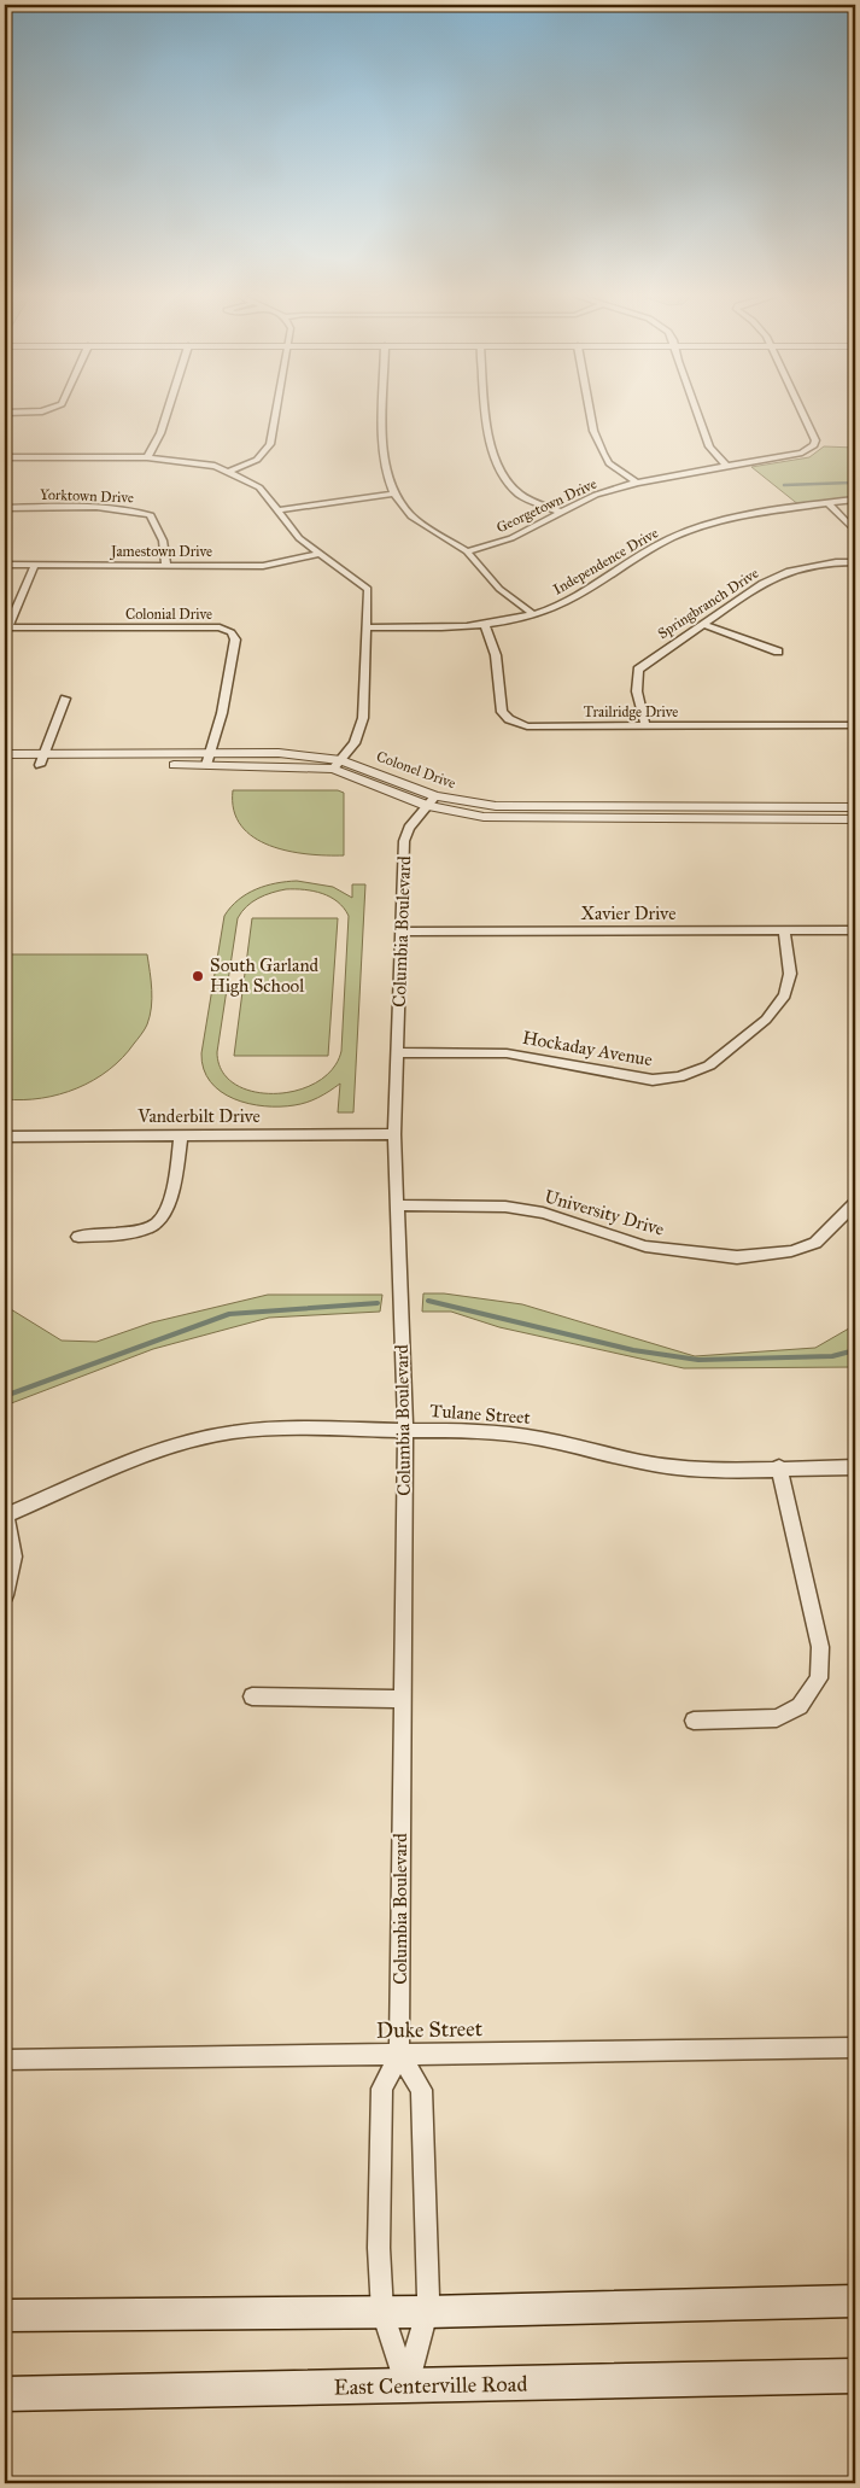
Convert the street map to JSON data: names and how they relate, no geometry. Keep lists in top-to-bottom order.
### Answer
{
  "streets": {
    "main road": ["East Centerville Road"],
    "street": [
      "Yorktown Drive",
      "Georgetown Drive",
      "Jamestown Drive",
      "Independence Drive",
      "Springbranch Drive",
      "Colonial Drive",
      "Trailridge Drive",
      "Colonel Drive",
      "Xavier Drive",
      "Columbia Boulevard",
      "Hockaday Avenue",
      "Vanderbilt Drive",
      "University Drive",
      "Tulane Street",
      "Duke Street"
    ]
  },
  "crossings": [
    ["Yorktown Drive", "Jamestown Drive"],
    ["Independence Drive", "Trailridge Drive"],
    ["Springbranch Drive", "Trailridge Drive"],
    ["Colonial Drive", "Colonel Drive"],
    ["Colonel Drive", "Columbia Boulevard"],
    ["Xavier Drive", "Columbia Boulevard"],
    ["Xavier Drive", "Hockaday Avenue"],
    ["Columbia Boulevard", "Hockaday Avenue"],
    ["Columbia Boulevard", "Vanderbilt Drive"],
    ["Columbia Boulevard", "University Drive"],
    ["Columbia Boulevard", "Tulane Street"],
    ["Columbia Boulevard", "Duke Street"],
    ["Columbia Boulevard", "East Centerville Road"]
  ],
  "places": ["South Garland High School"]
}
